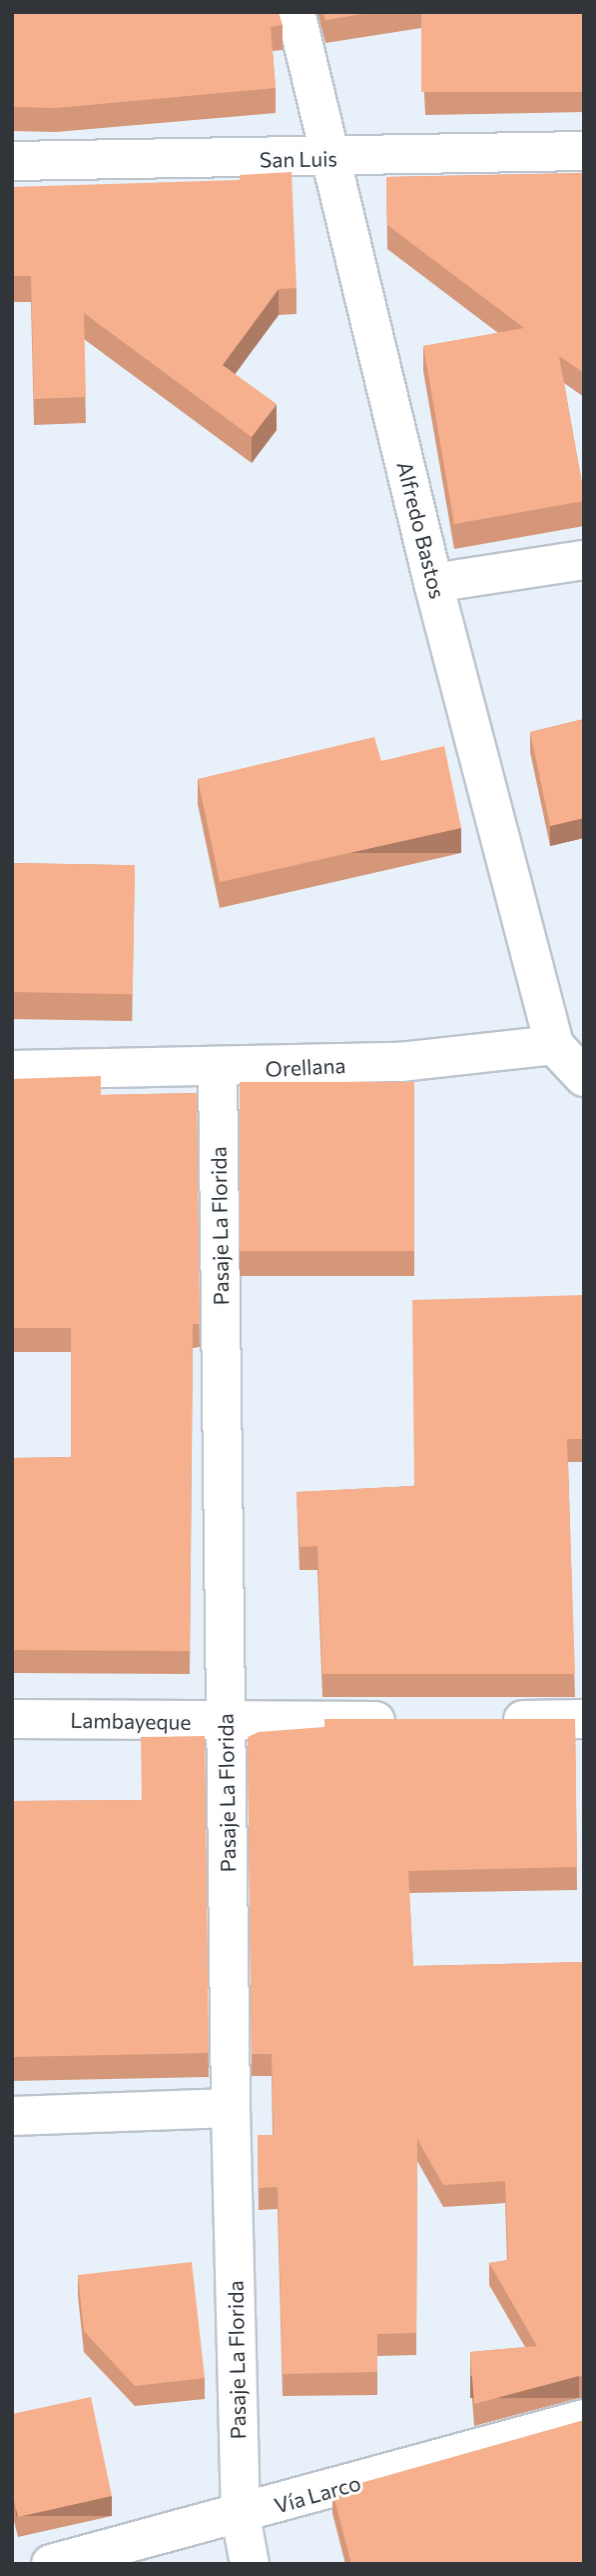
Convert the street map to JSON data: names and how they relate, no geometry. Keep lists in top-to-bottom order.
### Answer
{
  "streets": {
    "street": [
      "San Luis",
      "Alfredo Bastos",
      "Orellana",
      "Pasaje La Florida",
      "Lambayeque",
      "Vía Larco"
    ]
  },
  "crossings": [
    ["San Luis", "Alfredo Bastos"],
    ["Alfredo Bastos", "Orellana"],
    ["Orellana", "Pasaje La Florida"],
    ["Pasaje La Florida", "Lambayeque"],
    ["Pasaje La Florida", "Vía Larco"]
  ]
}
